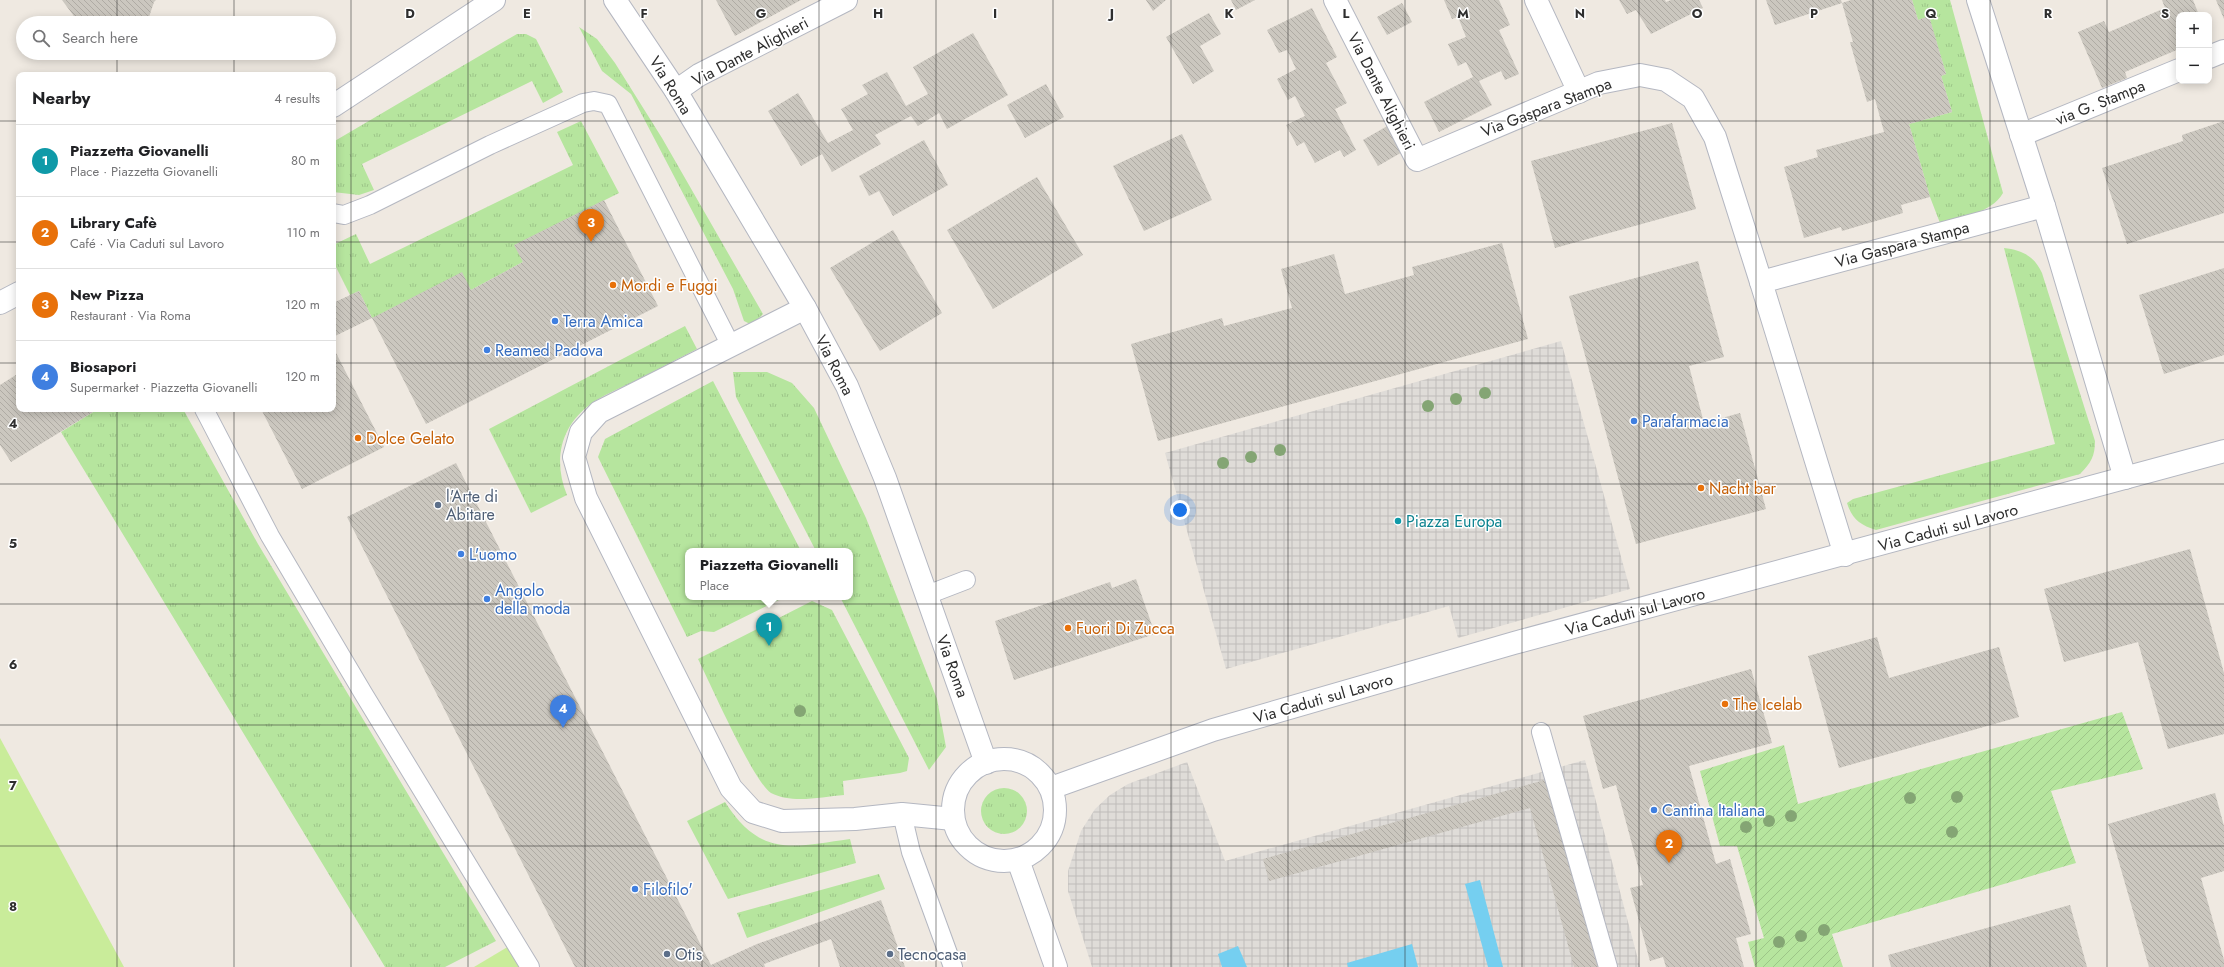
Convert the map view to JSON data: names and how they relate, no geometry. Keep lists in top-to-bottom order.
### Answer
{
  "streets": {
    "street": [
      "Via Dante Alighieri",
      "Via Roma",
      "via G. Stampa",
      "Via Gaspara Stampa",
      "Via Caduti sul Lavoro"
    ]
  },
  "crossings": [
    ["Via Dante Alighieri", "Via Roma"],
    ["Via Dante Alighieri", "Via Gaspara Stampa"],
    ["Via Roma", "Via Caduti sul Lavoro"],
    ["Via Gaspara Stampa", "Via Caduti sul Lavoro"]
  ],
  "places": [
    "Mordi e Fuggi",
    "Terra Amica",
    "Reamed Padova",
    "Parafarmacia",
    "Dolce Gelato",
    "Nacht bar",
    "l'Arte di Abitare",
    "Piazza Europa",
    "L'uomo",
    "Angolo della moda",
    "Fuori Di Zucca",
    "The Icelab",
    "Cantina Italiana",
    "Filofilo'",
    "Otis",
    "Tecnocasa"
  ],
  "page": {
    "map_buttons": ["+", "−"],
    "search": "Search here",
    "heading": ["Nearby", "4 results"],
    "list": [
      {
        "mark": "1",
        "name": "Piazzetta Giovanelli",
        "note": "Place · Piazzetta Giovanelli",
        "value": "80 m"
      },
      {
        "mark": "2",
        "name": "Library Cafè",
        "note": "Café · Via Caduti sul Lavoro",
        "value": "110 m"
      },
      {
        "mark": "3",
        "name": "New Pizza",
        "note": "Restaurant · Via Roma",
        "value": "120 m"
      },
      {
        "mark": "4",
        "name": "Biosapori",
        "note": "Supermarket · Piazzetta Giovanelli",
        "value": "120 m"
      }
    ],
    "pins": [
      "3",
      "1",
      "4",
      "2"
    ],
    "popup": ["Piazzetta Giovanelli", "Place"]
  },
  "grid": {
    "columns": [
      "D",
      "E",
      "F",
      "G",
      "H",
      "I",
      "J",
      "K",
      "L",
      "M",
      "N",
      "O",
      "P",
      "Q",
      "R",
      "S"
    ],
    "rows": [
      "4",
      "5",
      "6",
      "7",
      "8"
    ]
  }
}
